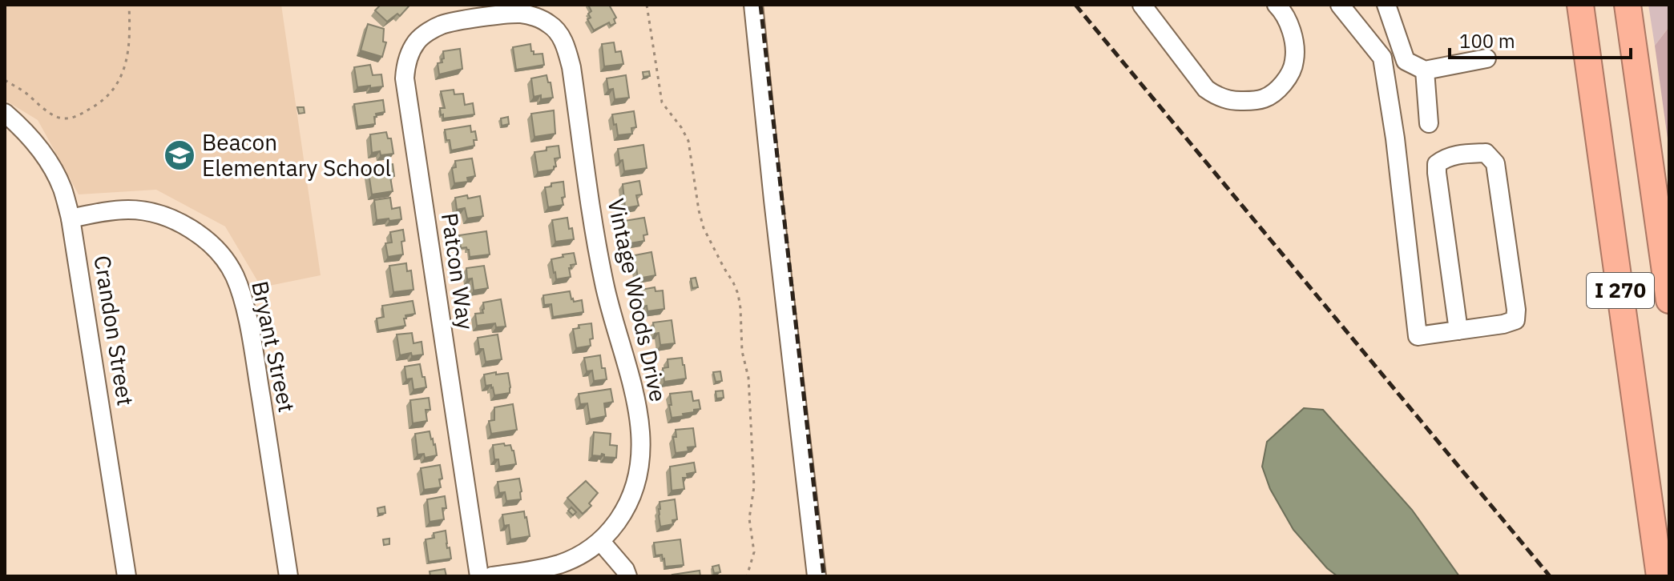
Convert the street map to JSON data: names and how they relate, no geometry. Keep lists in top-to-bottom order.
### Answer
{
  "streets": {
    "highway": ["I 270"],
    "street": [
      "Patcon Way",
      "Vintage Woods Drive",
      "Crandon Street",
      "Bryant Street"
    ]
  },
  "crossings": [
    ["Patcon Way", "Vintage Woods Drive"],
    ["Crandon Street", "Bryant Street"]
  ],
  "places": {
    "school or university": ["Beacon Elementary School"]
  },
  "scale_bar": "100 m"
}
